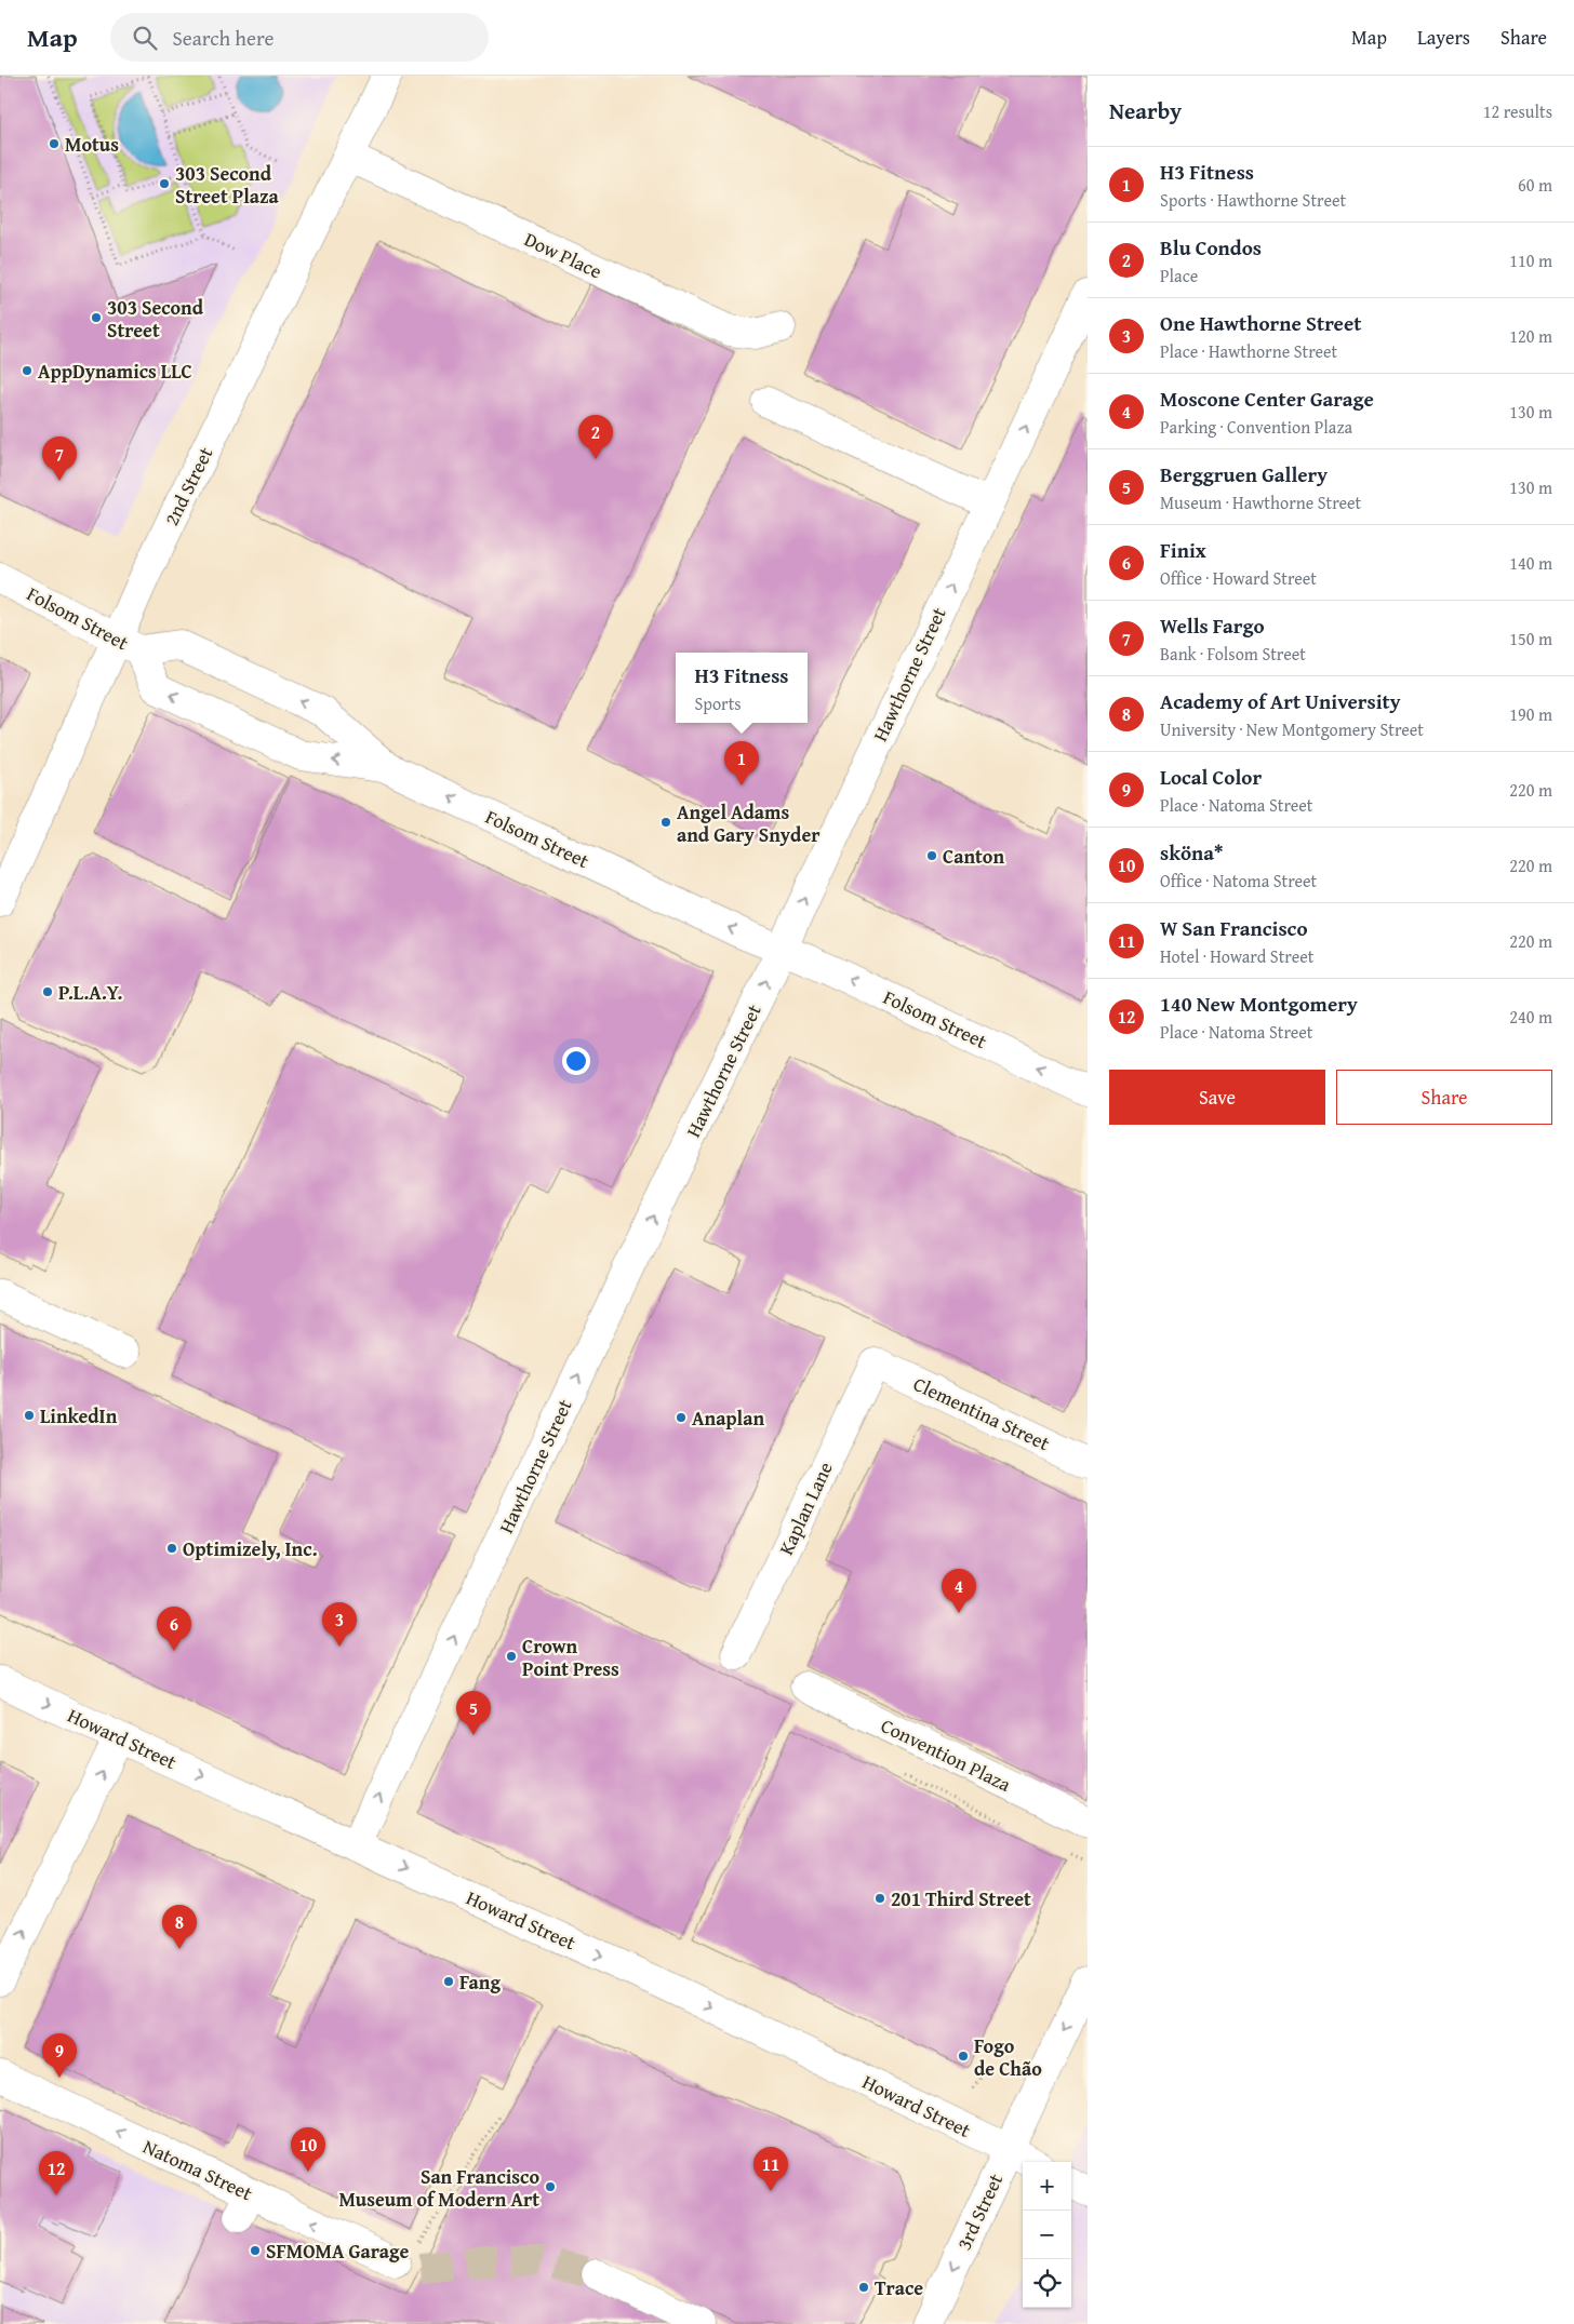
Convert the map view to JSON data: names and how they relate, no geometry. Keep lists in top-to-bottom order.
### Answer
{
  "streets": {
    "street": [
      "Dow Place",
      "2nd Street",
      "Folsom Street",
      "Hawthorne Street",
      "Clementina Street",
      "Kaplan Lane",
      "Howard Street",
      "Convention Plaza",
      "Natoma Street",
      "3rd Street"
    ]
  },
  "crossings": [
    ["Dow Place", "2nd Street"],
    ["2nd Street", "Folsom Street"],
    ["Folsom Street", "Hawthorne Street"],
    ["Hawthorne Street", "Howard Street"],
    ["Clementina Street", "Kaplan Lane"],
    ["Howard Street", "3rd Street"]
  ],
  "one_way": [
    "Folsom Street",
    "Hawthorne Street",
    "Howard Street",
    "Natoma Street",
    "3rd Street"
  ],
  "places": [
    "Motus",
    "303 Second Street Plaza",
    "303 Second Street",
    "AppDynamics LLC",
    "Angel Adams and Gary Snyder",
    "Canton",
    "P.L.A.Y.",
    "LinkedIn",
    "Anaplan",
    "Optimizely, Inc.",
    "Crown Point Press",
    "201 Third Street",
    "Fang",
    "Fogo de Chão",
    "San Francisco Museum of Modern Art",
    "SFMOMA Garage",
    "Trace"
  ],
  "page": {
    "header": "Map",
    "search": "Search here",
    "nav": ["Map", "Layers", "Share"],
    "heading": ["Nearby", "12 results"],
    "list": [
      {
        "mark": "1",
        "name": "H3 Fitness",
        "note": "Sports · Hawthorne Street",
        "value": "60 m"
      },
      {
        "mark": "2",
        "name": "Blu Condos",
        "note": "Place",
        "value": "110 m"
      },
      {
        "mark": "3",
        "name": "One Hawthorne Street",
        "note": "Place · Hawthorne Street",
        "value": "120 m"
      },
      {
        "mark": "4",
        "name": "Moscone Center Garage",
        "note": "Parking · Convention Plaza",
        "value": "130 m"
      },
      {
        "mark": "5",
        "name": "Berggruen Gallery",
        "note": "Museum · Hawthorne Street",
        "value": "130 m"
      },
      {
        "mark": "6",
        "name": "Finix",
        "note": "Office · Howard Street",
        "value": "140 m"
      },
      {
        "mark": "7",
        "name": "Wells Fargo",
        "note": "Bank · Folsom Street",
        "value": "150 m"
      },
      {
        "mark": "8",
        "name": "Academy of Art University",
        "note": "University · New Montgomery Street",
        "value": "190 m"
      },
      {
        "mark": "9",
        "name": "Local Color",
        "note": "Place · Natoma Street",
        "value": "220 m"
      },
      {
        "mark": "10",
        "name": "sköna*",
        "note": "Office · Natoma Street",
        "value": "220 m"
      },
      {
        "mark": "11",
        "name": "W San Francisco",
        "note": "Hotel · Howard Street",
        "value": "220 m"
      },
      {
        "mark": "12",
        "name": "140 New Montgomery",
        "note": "Place · Natoma Street",
        "value": "240 m"
      }
    ],
    "pins": [
      "2",
      "7",
      "1",
      "4",
      "3",
      "6",
      "5",
      "8",
      "9",
      "10",
      "11",
      "12"
    ],
    "popup": ["H3 Fitness", "Sports"],
    "buttons": ["Save", "Share"],
    "map_buttons": ["+", "−"]
  }
}
